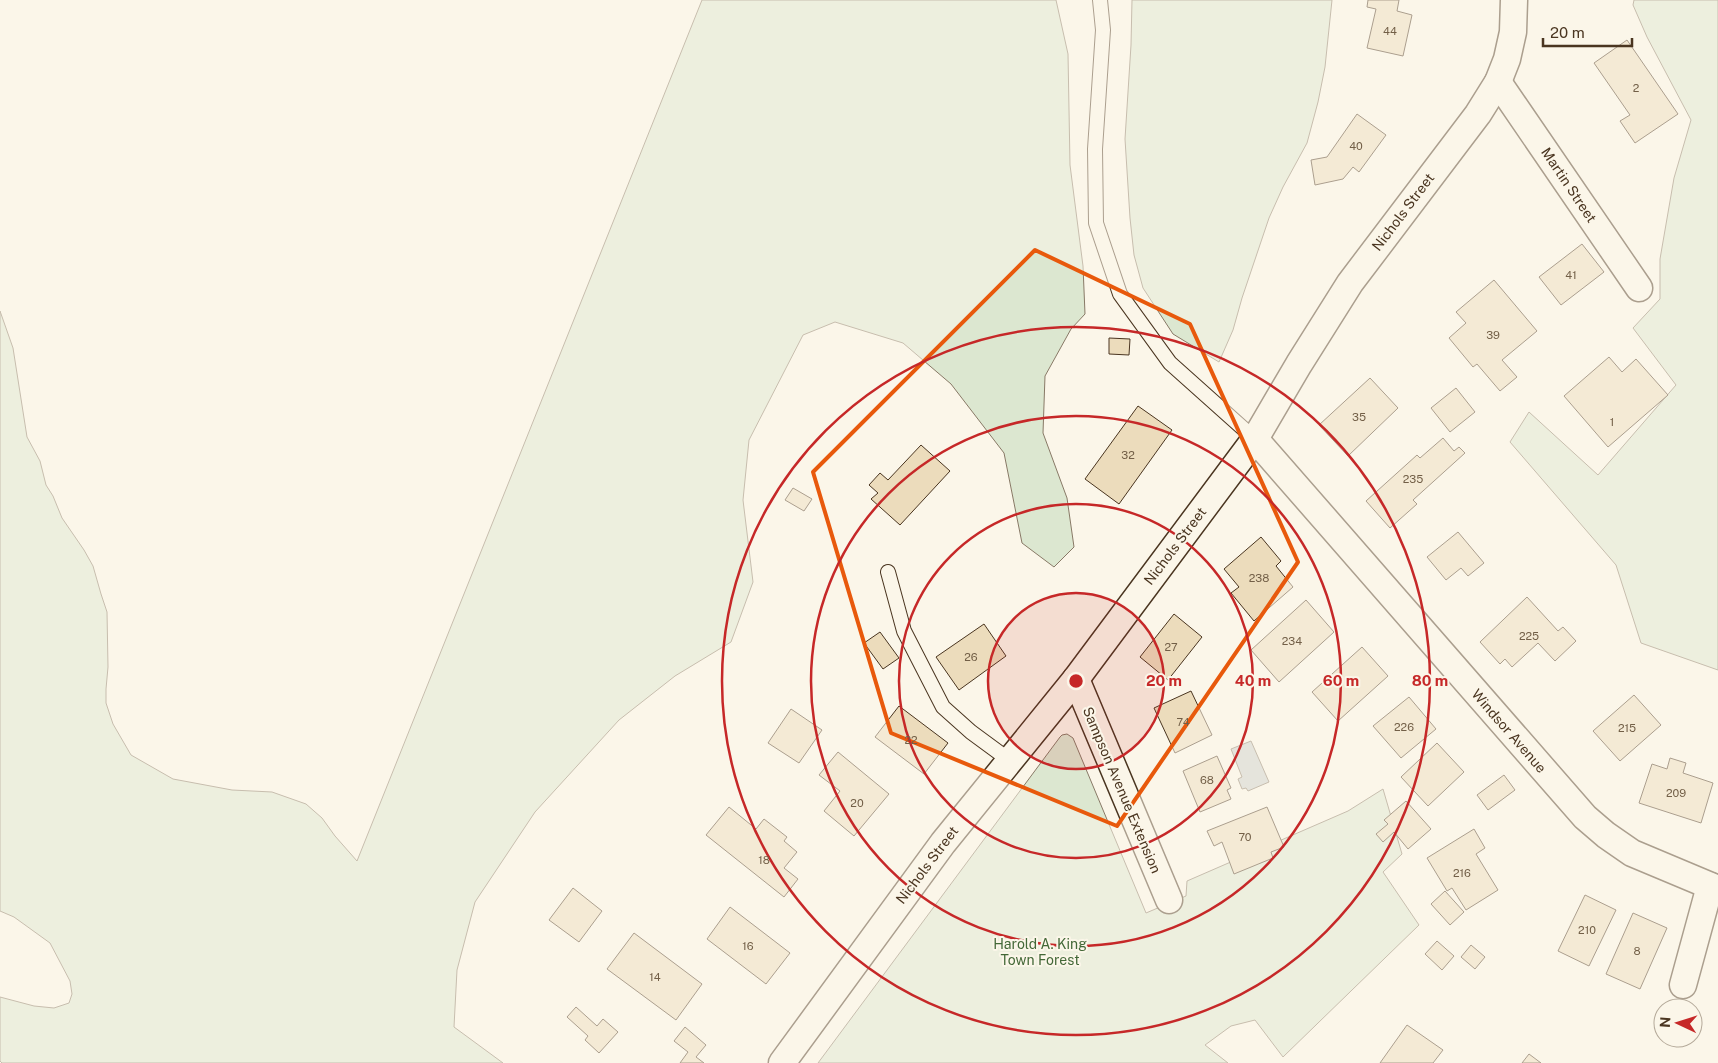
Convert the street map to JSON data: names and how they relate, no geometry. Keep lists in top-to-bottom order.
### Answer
{
  "streets": {
    "street": [
      "Martin Street",
      "Nichols Street",
      "Windsor Avenue",
      "Sampson Avenue Extension"
    ]
  },
  "crossings": [
    ["Martin Street", "Nichols Street"],
    ["Nichols Street", "Windsor Avenue"],
    ["Nichols Street", "Sampson Avenue Extension"]
  ],
  "parks": ["Harold A. King Town Forest"],
  "house_numbers": [
    "44",
    "2",
    "40",
    "41",
    "39",
    "35",
    "1",
    "32",
    "235",
    "238",
    "225",
    "234",
    "27",
    "26",
    "74",
    "226",
    "215",
    "22",
    "68",
    "209",
    "20",
    "70",
    "18",
    "216",
    "210",
    "16",
    "8",
    "14"
  ],
  "scale_bar": "20 m",
  "north": "left",
  "rings": [
    "20 m",
    "40 m",
    "60 m",
    "80 m"
  ]
}
